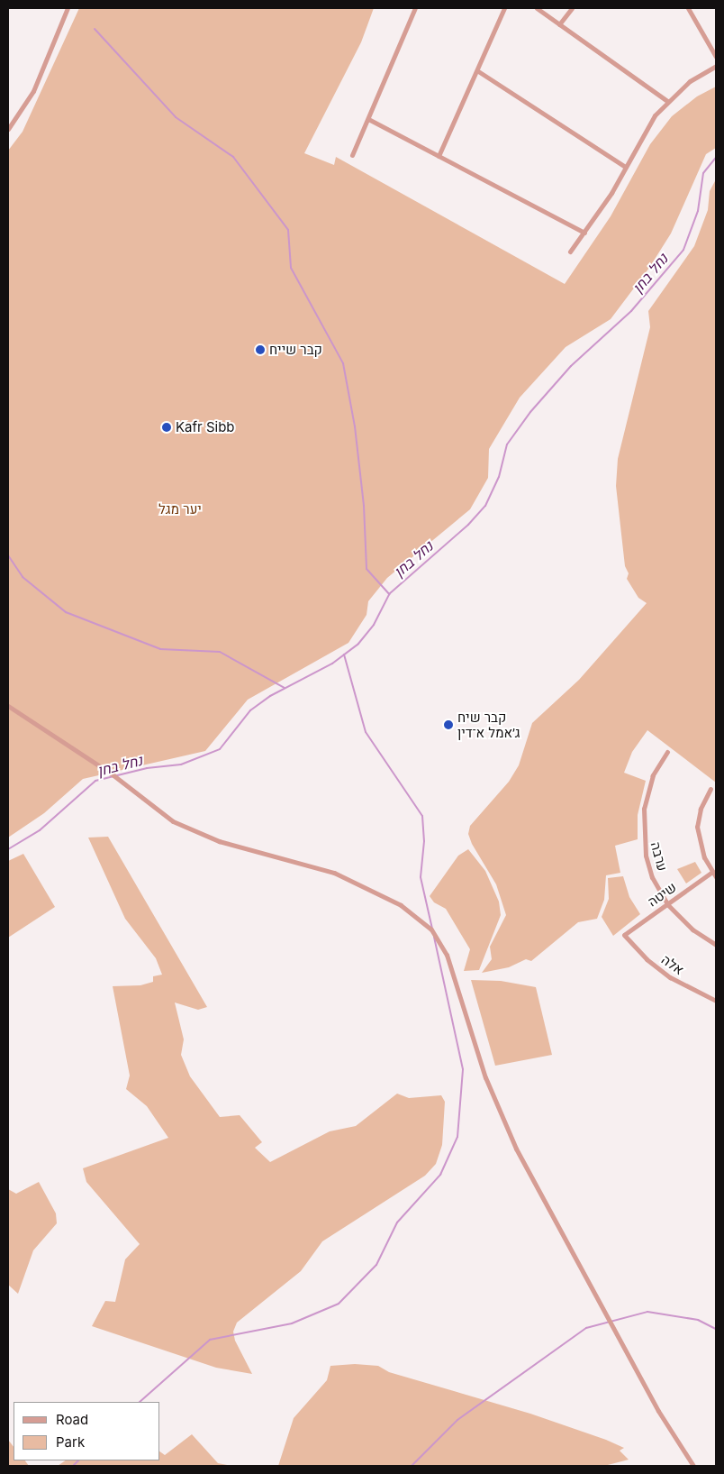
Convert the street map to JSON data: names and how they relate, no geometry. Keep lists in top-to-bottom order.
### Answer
{
  "streets": {
    "street": ["ערבה", "שיטה", "אלה"]
  },
  "crossings": [
    ["ערבה", "שיטה"],
    ["שיטה", "אלה"]
  ],
  "water": ["נחל בחן"],
  "parks": ["יער מגל"],
  "places": ["קבר שייח", "Kafr Sibb", "קבר שיח ג׳אמל א־דין"],
  "legend": ["Road", "Park"]
}
